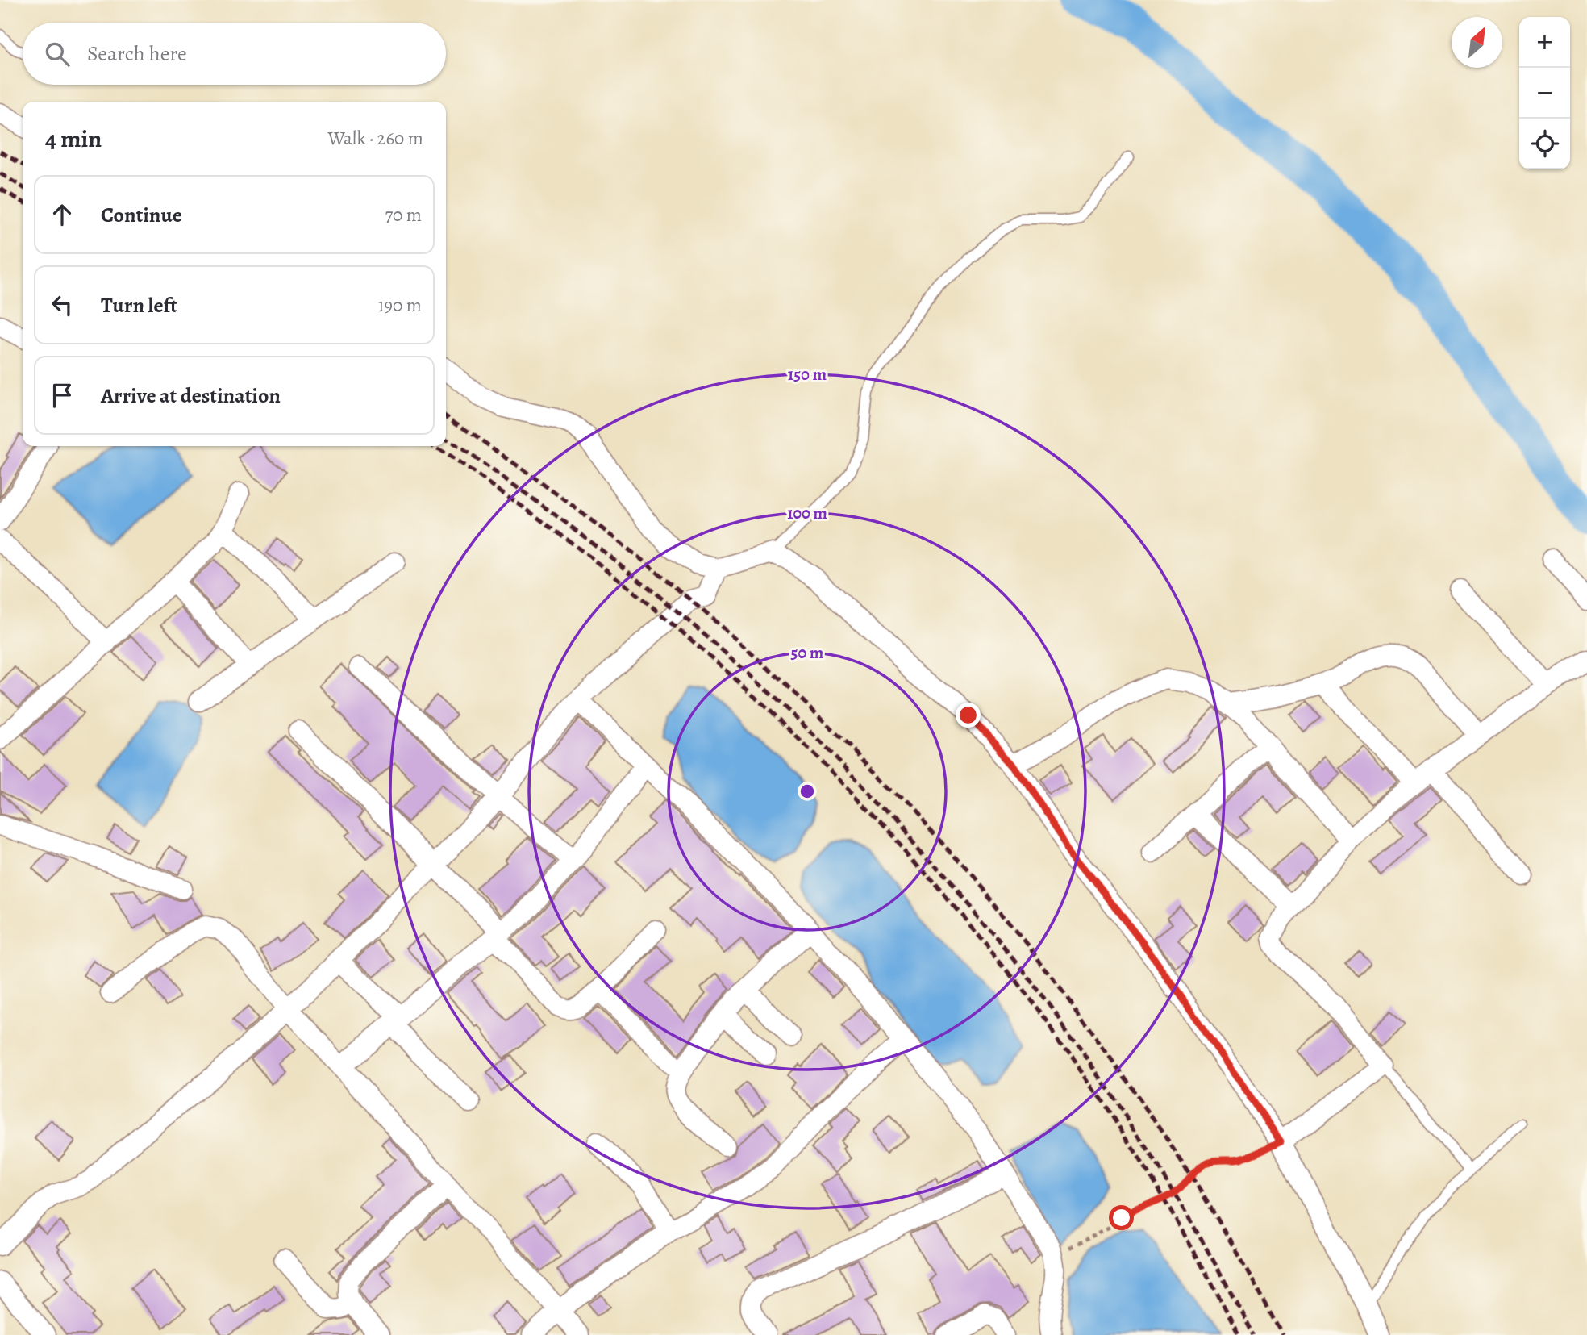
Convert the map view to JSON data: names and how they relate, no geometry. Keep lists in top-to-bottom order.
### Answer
{
  "north": "top right",
  "page": {
    "map_buttons": ["+", "−"],
    "search": "Search here",
    "heading": ["4 min", "Walk · 260 m"],
    "list": [
      ["Continue", "70 m"],
      ["Turn left", "190 m"],
      "Arrive at destination"
    ]
  },
  "rings": ["150 m", "100 m", "50 m"]
}
